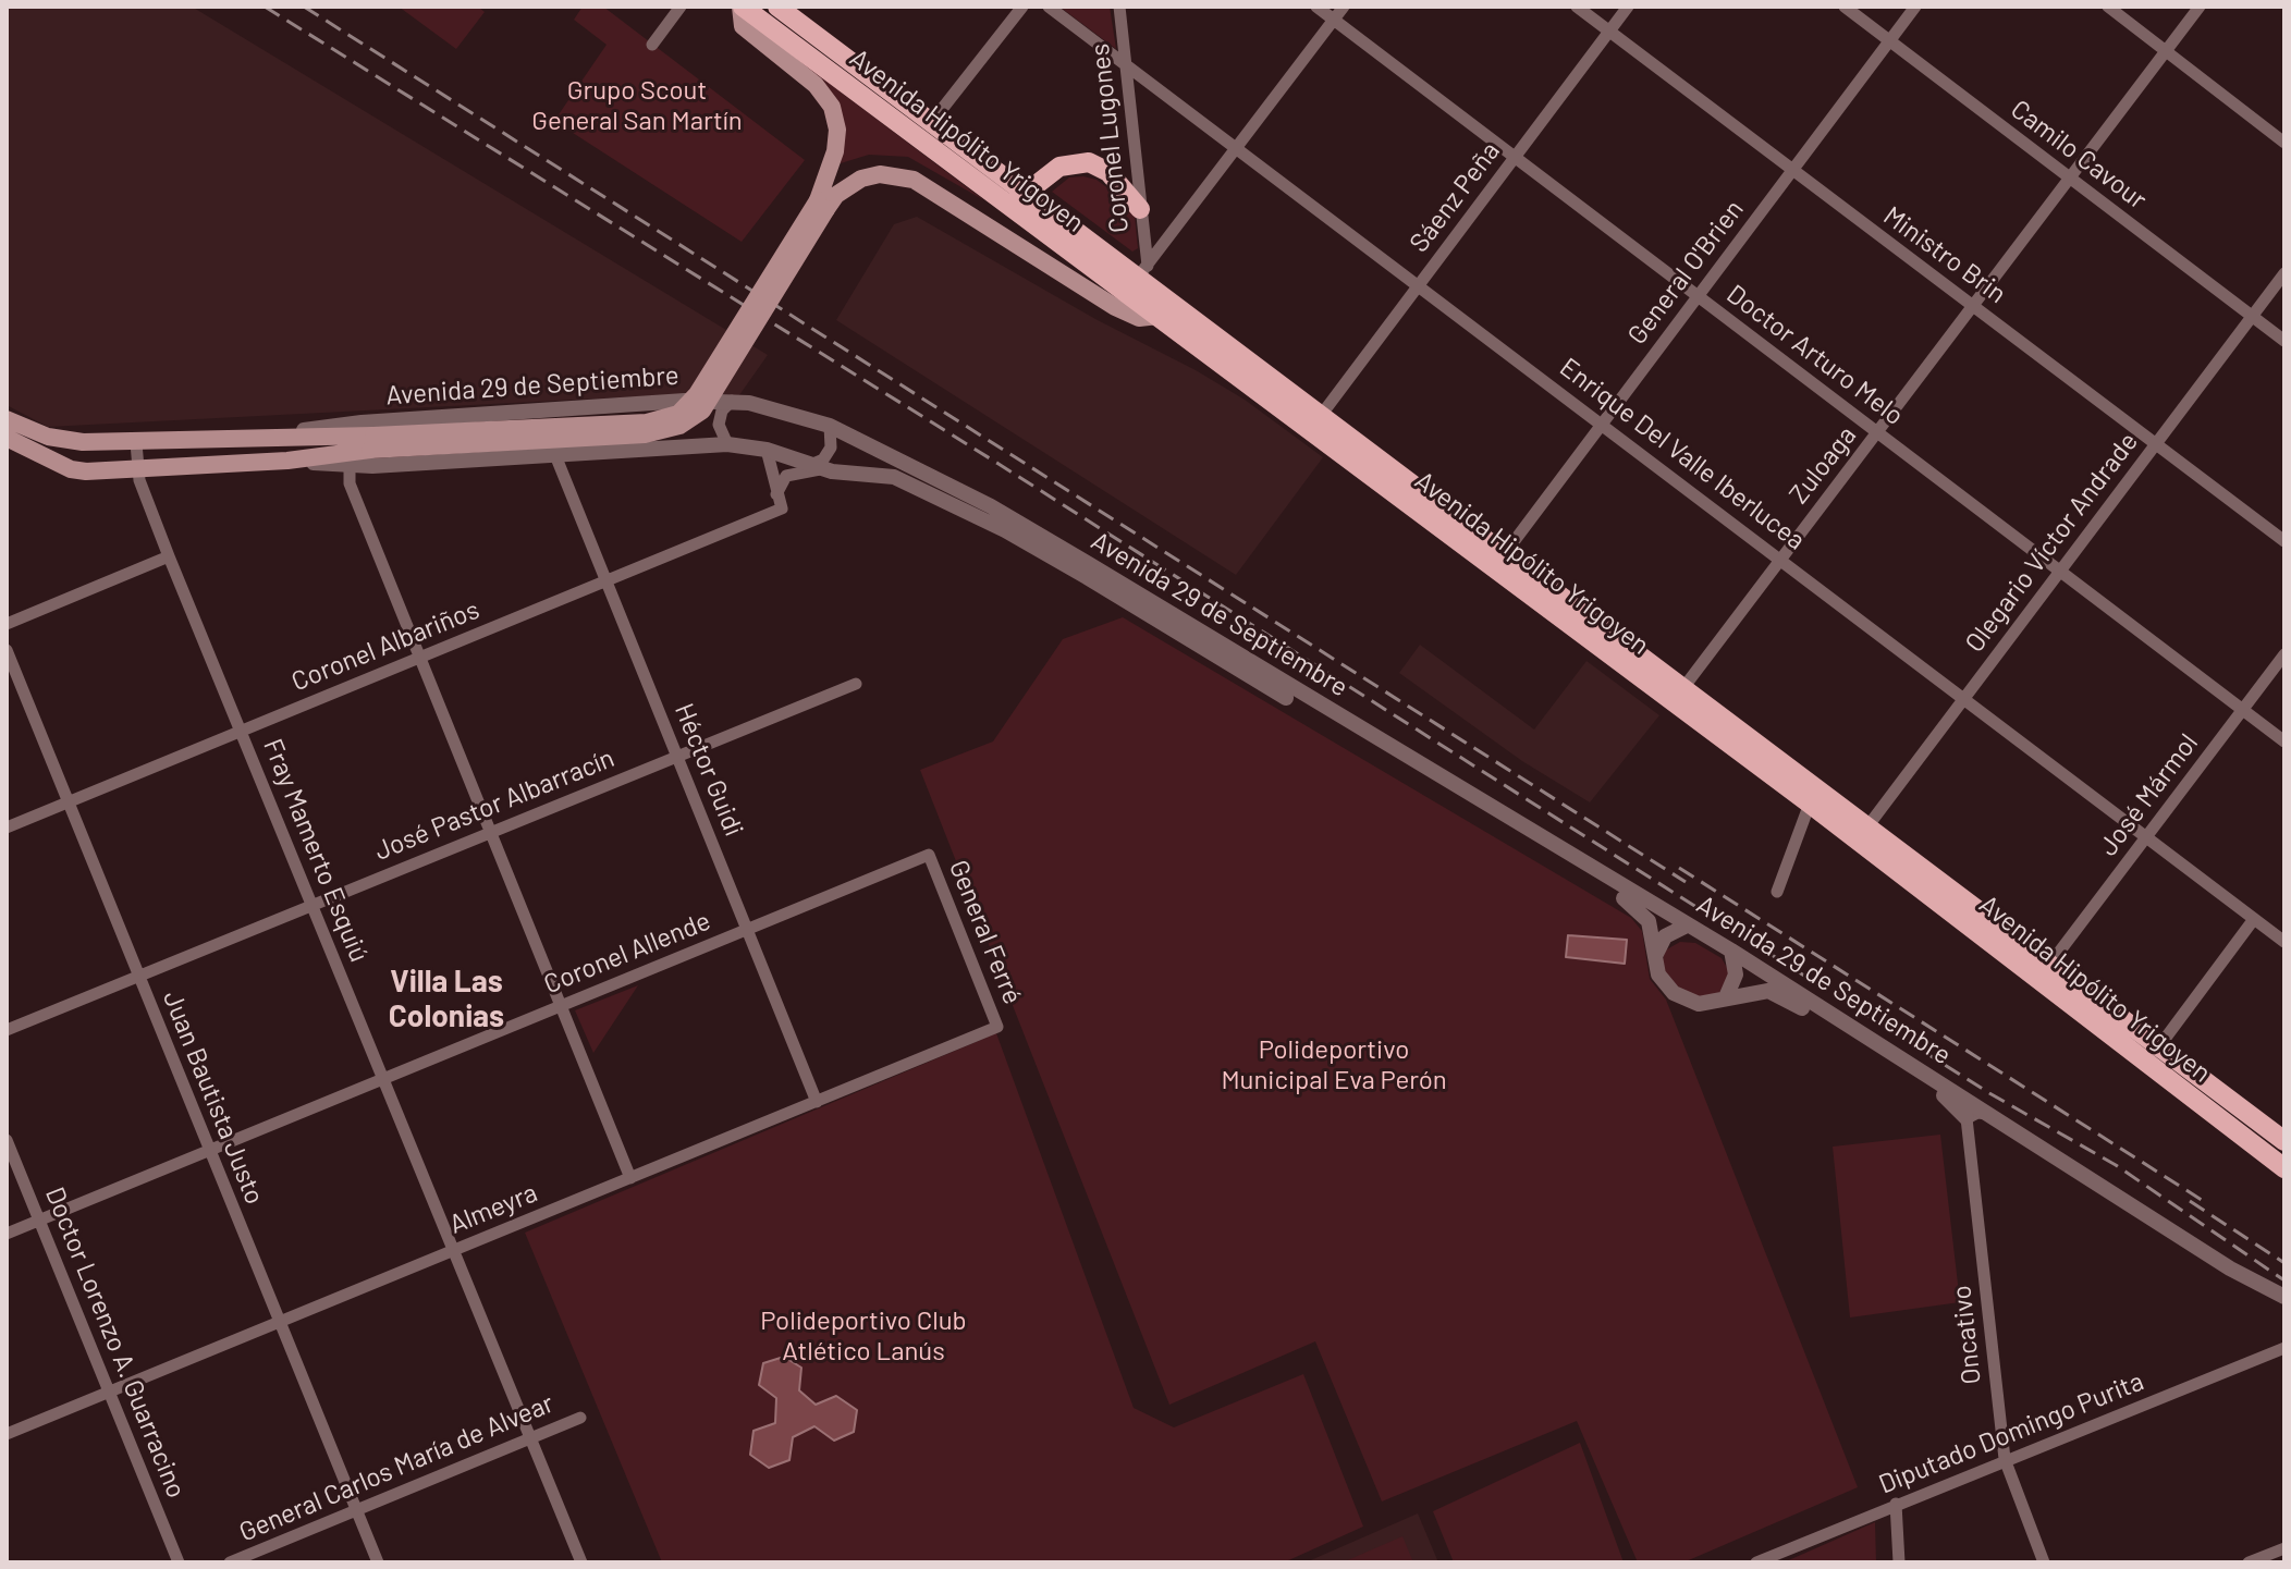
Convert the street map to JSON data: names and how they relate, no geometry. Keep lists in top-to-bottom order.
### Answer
{
  "streets": {
    "main road": ["Avenida Hipólito Yrigoyen", "Avenida 29 de Septiembre"],
    "street": [
      "Coronel Lugones",
      "Camilo Cavour",
      "Sáenz Peña",
      "Ministro Brin",
      "General O'Brien",
      "Doctor Arturo Melo",
      "Enrique Del Valle Iberlucea",
      "Zuloaga",
      "Olegario Víctor Andrade",
      "Coronel Albariños",
      "Héctor Guidi",
      "José Mármol",
      "José Pastor Albarracín",
      "Fray Mamerto Esquiú",
      "General Ferré",
      "Coronel Allende",
      "Juan Bautista Justo",
      "Almeyra",
      "Oncativo",
      "Doctor Lorenzo A. Guarracino",
      "Diputado Domingo Purita",
      "General Carlos María de Alvear"
    ]
  },
  "crossings": [
    ["Coronel Lugones", "Avenida Hipólito Yrigoyen"],
    ["Coronel Lugones", "Enrique Del Valle Iberlucea"],
    ["Avenida Hipólito Yrigoyen", "Sáenz Peña"],
    ["Avenida Hipólito Yrigoyen", "General O'Brien"],
    ["Avenida Hipólito Yrigoyen", "Zuloaga"],
    ["Avenida Hipólito Yrigoyen", "Olegario Víctor Andrade"],
    ["Avenida Hipólito Yrigoyen", "José Mármol"],
    ["Camilo Cavour", "General O'Brien"],
    ["Camilo Cavour", "Zuloaga"],
    ["Camilo Cavour", "Olegario Víctor Andrade"],
    ["Sáenz Peña", "Ministro Brin"],
    ["Sáenz Peña", "Doctor Arturo Melo"],
    ["Sáenz Peña", "Enrique Del Valle Iberlucea"],
    ["Ministro Brin", "General O'Brien"],
    ["Ministro Brin", "Zuloaga"],
    ["Ministro Brin", "Olegario Víctor Andrade"],
    ["General O'Brien", "Doctor Arturo Melo"],
    ["General O'Brien", "Enrique Del Valle Iberlucea"],
    ["Doctor Arturo Melo", "Zuloaga"],
    ["Doctor Arturo Melo", "Olegario Víctor Andrade"],
    ["Doctor Arturo Melo", "José Mármol"],
    ["Avenida 29 de Septiembre", "Héctor Guidi"],
    ["Avenida 29 de Septiembre", "Fray Mamerto Esquiú"],
    ["Avenida 29 de Septiembre", "Oncativo"],
    ["Enrique Del Valle Iberlucea", "Zuloaga"],
    ["Enrique Del Valle Iberlucea", "Olegario Víctor Andrade"],
    ["Enrique Del Valle Iberlucea", "José Mármol"],
    ["Coronel Albariños", "Héctor Guidi"],
    ["Coronel Albariños", "Fray Mamerto Esquiú"],
    ["Coronel Albariños", "Juan Bautista Justo"],
    ["Héctor Guidi", "José Pastor Albarracín"],
    ["Héctor Guidi", "Coronel Allende"],
    ["Héctor Guidi", "Almeyra"],
    ["José Pastor Albarracín", "Fray Mamerto Esquiú"],
    ["José Pastor Albarracín", "Juan Bautista Justo"],
    ["Fray Mamerto Esquiú", "Coronel Allende"],
    ["Fray Mamerto Esquiú", "Almeyra"],
    ["Fray Mamerto Esquiú", "General Carlos María de Alvear"],
    ["General Ferré", "Coronel Allende"],
    ["General Ferré", "Almeyra"],
    ["Coronel Allende", "Juan Bautista Justo"],
    ["Coronel Allende", "Doctor Lorenzo A. Guarracino"],
    ["Juan Bautista Justo", "Almeyra"],
    ["Juan Bautista Justo", "General Carlos María de Alvear"],
    ["Almeyra", "Doctor Lorenzo A. Guarracino"],
    ["Oncativo", "Diputado Domingo Purita"]
  ],
  "districts": ["Villa Las Colonias"],
  "parks": ["Grupo Scout General San Martín", "Polideportivo Municipal Eva Perón", "Polideportivo Club Atlético Lanús"]
}
